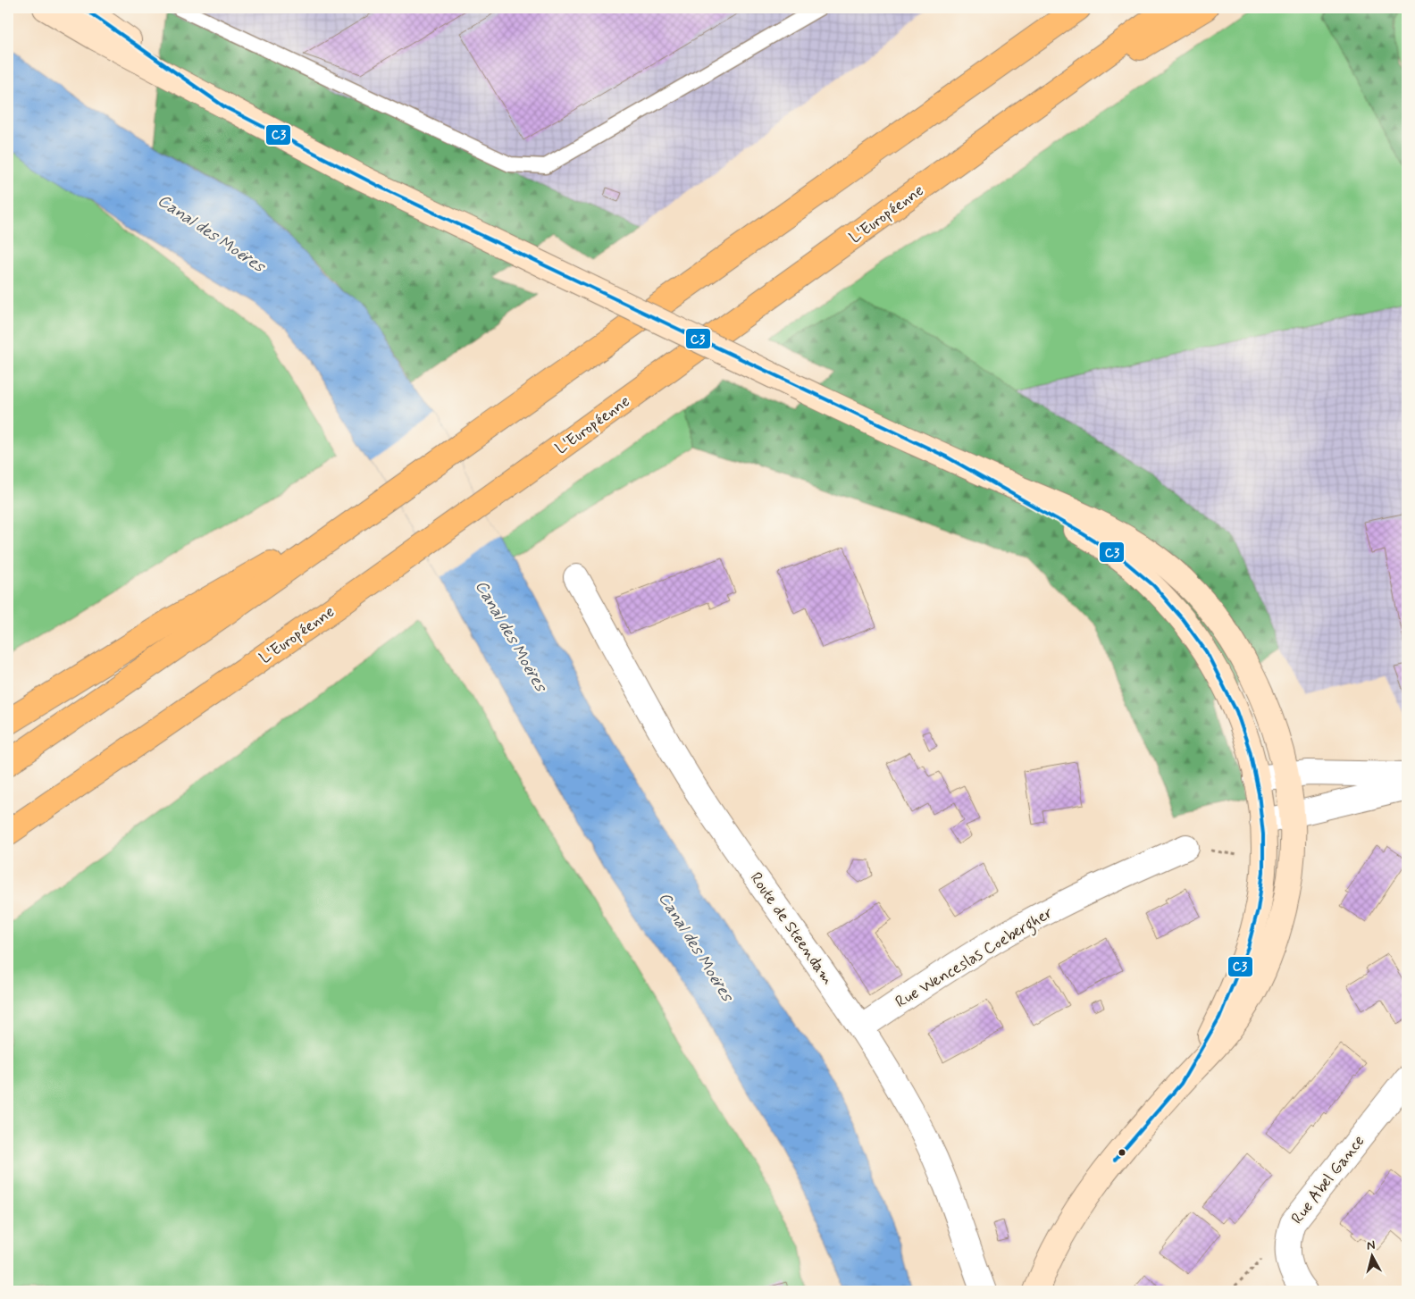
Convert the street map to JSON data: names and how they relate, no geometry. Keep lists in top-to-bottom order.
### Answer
{
  "streets": {
    "highway": ["L'Européenne"],
    "street": ["Route de Steendam", "Rue Wenceslas Coebergher", "Rue Abel Gance"]
  },
  "crossings": [
    ["Route de Steendam", "Rue Wenceslas Coebergher"]
  ],
  "water": ["Canal des Moëres"],
  "lines": ["transit line C3"],
  "north": "top"
}
